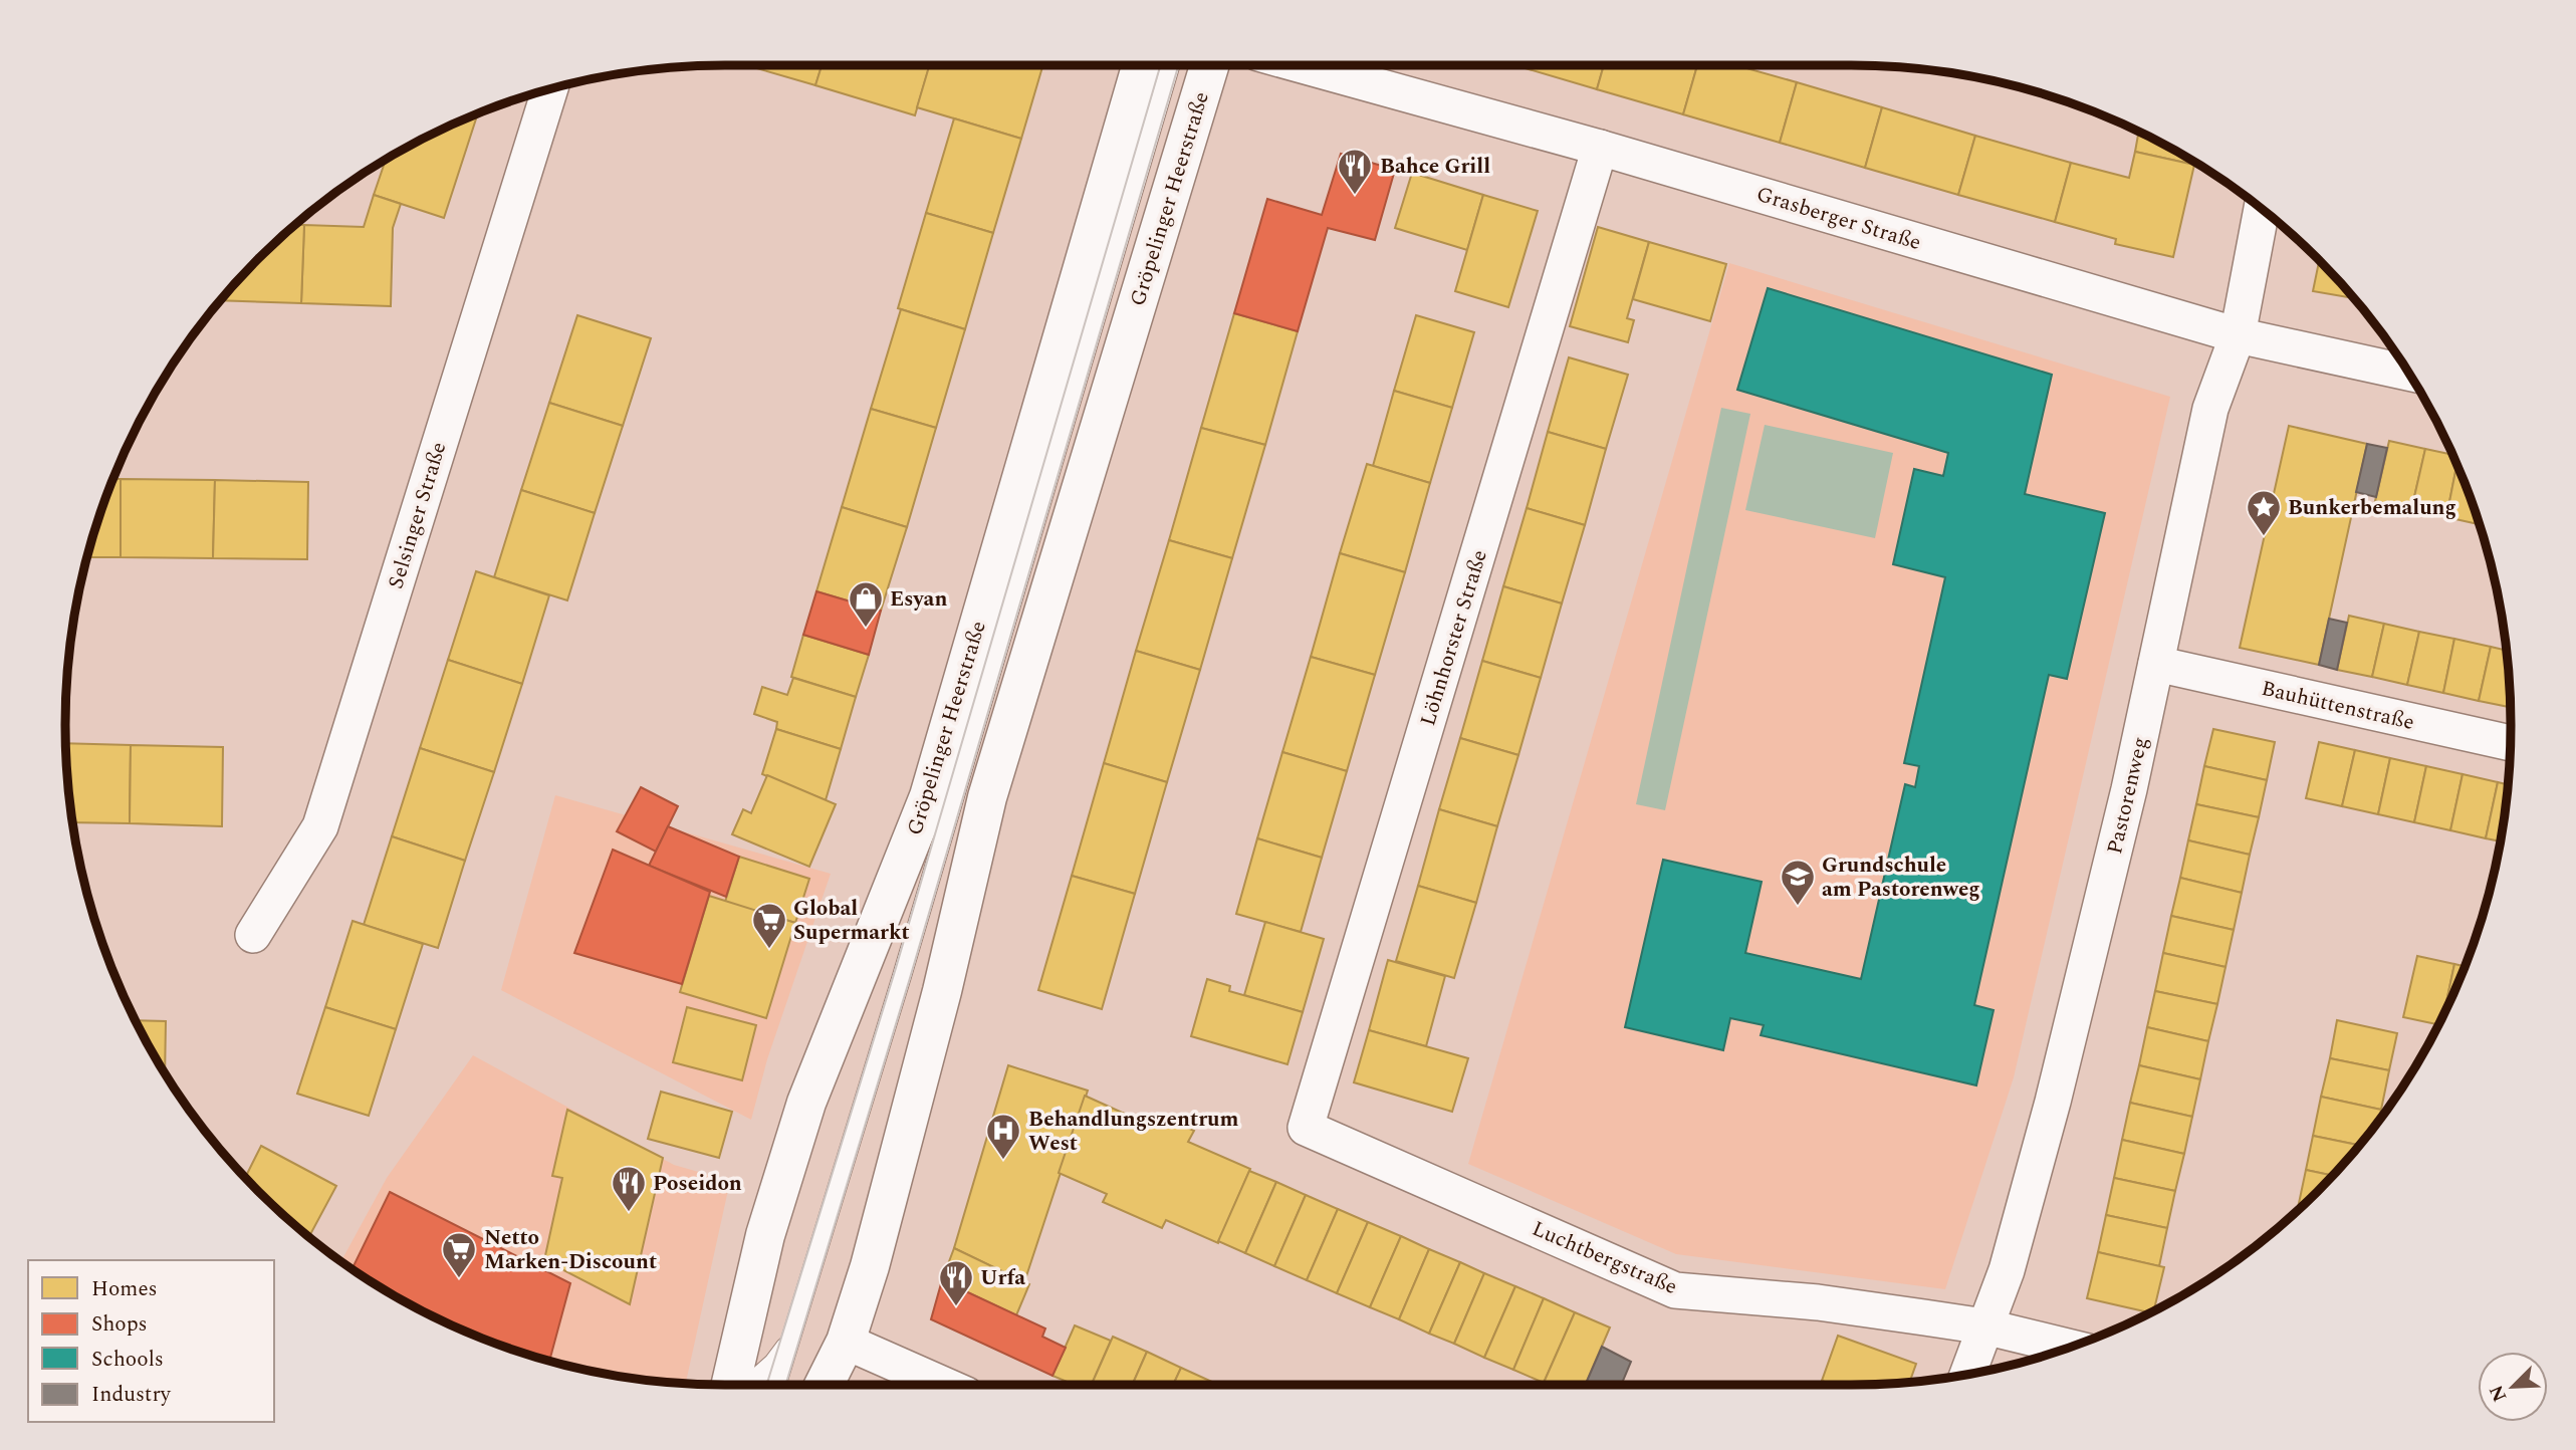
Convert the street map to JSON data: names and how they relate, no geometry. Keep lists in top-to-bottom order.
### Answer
{
  "streets": {
    "main road": ["Gröpelinger Heerstraße"],
    "street": [
      "Grasberger Straße",
      "Selsinger Straße",
      "Löhnhorster Straße",
      "Bauhüttenstraße",
      "Pastorenweg",
      "Luchtbergstraße"
    ]
  },
  "crossings": [
    ["Grasberger Straße", "Löhnhorster Straße"],
    ["Grasberger Straße", "Pastorenweg"],
    ["Löhnhorster Straße", "Luchtbergstraße"],
    ["Bauhüttenstraße", "Pastorenweg"],
    ["Pastorenweg", "Luchtbergstraße"]
  ],
  "places": {
    "restaurant": ["Bahce Grill", "Poseidon", "Urfa"],
    "place": ["Bunkerbemalung"],
    "shop": ["Esyan"],
    "school or university": ["Grundschule am Pastorenweg"],
    "supermarket": ["Global Supermarkt", "Netto Marken-Discount"],
    "hospital": ["Behandlungszentrum West"]
  },
  "legend": [
    "Homes",
    "Shops",
    "Schools",
    "Industry"
  ],
  "north": "bottom left"
}
